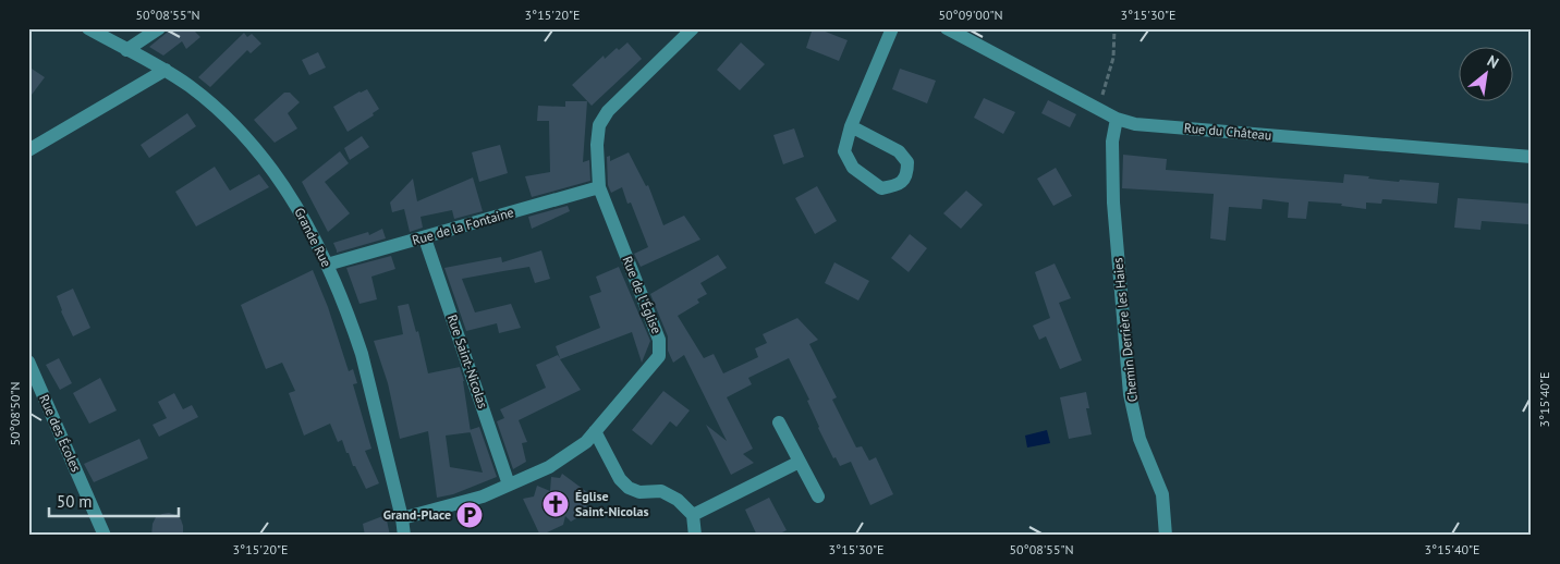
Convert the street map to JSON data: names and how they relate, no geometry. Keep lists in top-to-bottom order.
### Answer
{
  "streets": {
    "street": [
      "Rue du Château",
      "Rue de la Fontaine",
      "Grande Rue",
      "Rue de l'Église",
      "Chemin Derrière les Haies",
      "Rue Saint-Nicolas",
      "Rue des Écoles"
    ]
  },
  "crossings": [
    ["Rue du Château", "Chemin Derrière les Haies"],
    ["Rue de la Fontaine", "Grande Rue"],
    ["Rue de la Fontaine", "Rue de l'Église"],
    ["Rue de la Fontaine", "Rue Saint-Nicolas"],
    ["Grande Rue", "Rue de l'Église"],
    ["Rue de l'Église", "Rue Saint-Nicolas"]
  ],
  "places": {
    "church": ["Église Saint-Nicolas"],
    "parking": ["Grand-Place"]
  },
  "scale_bar": "50 m",
  "north": "top right",
  "coordinates": [
    "50°08'55\"N",
    "3°15'20\"E",
    "50°09'00\"N",
    "3°15'30\"E",
    "3°15'40\"E",
    "50°08'50\"N"
  ]
}
